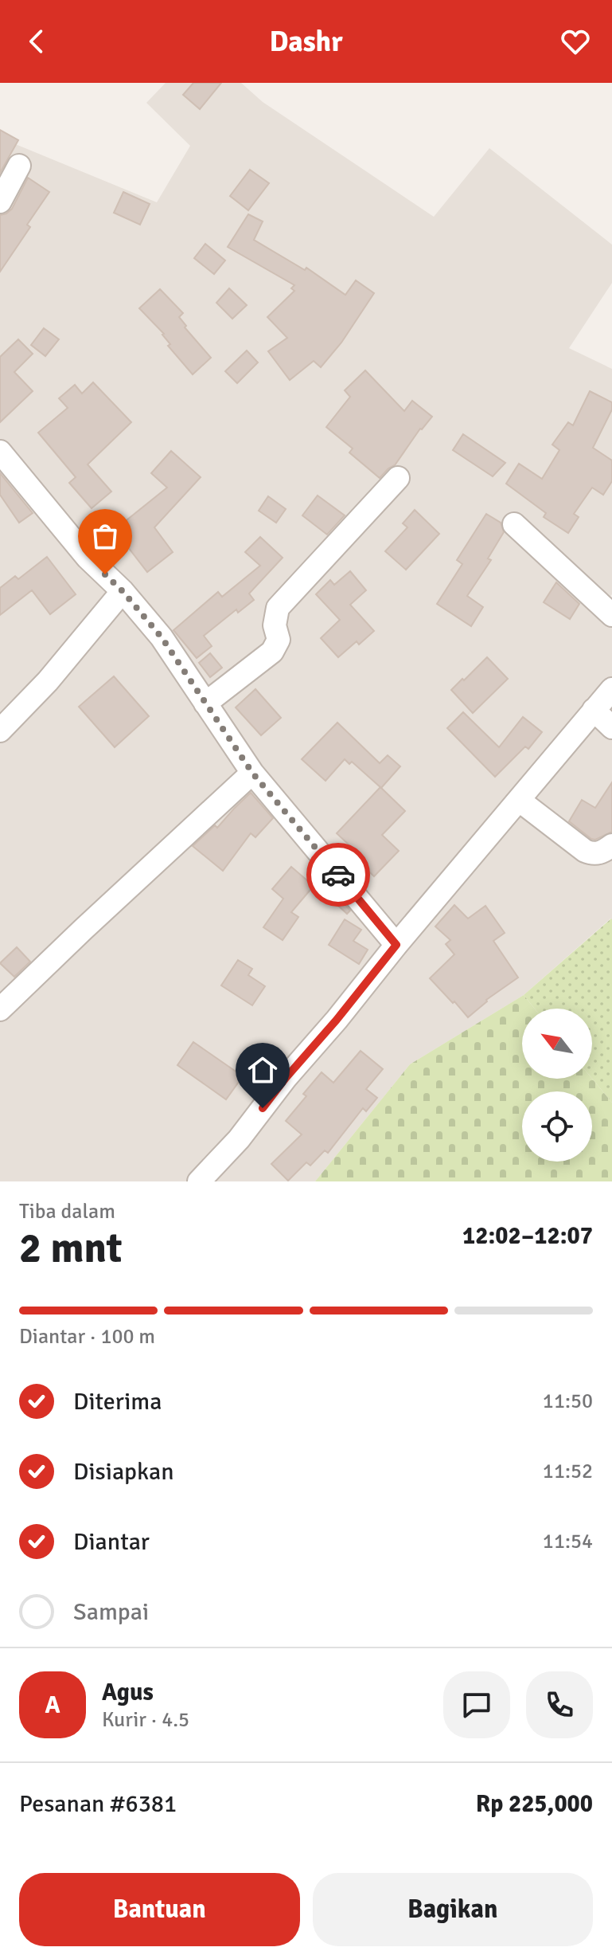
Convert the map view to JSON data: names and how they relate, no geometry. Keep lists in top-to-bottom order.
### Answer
{
  "north": "top left",
  "page": {
    "header": "Dashr",
    "heading": ["2 mnt", "Tiba dalam", "12:02–12:07"],
    "panel": [
      "Agus",
      "Kurir · 4.5",
      "Pesanan #6381",
      "Rp 225,000"
    ],
    "bar": "Diantar · 100 m",
    "list": [
      ["Diterima", "11:50"],
      ["Disiapkan", "11:52"],
      ["Diantar", "11:54"],
      "Sampai"
    ],
    "round": "A",
    "buttons": ["Bantuan", "Bagikan"]
  }
}
